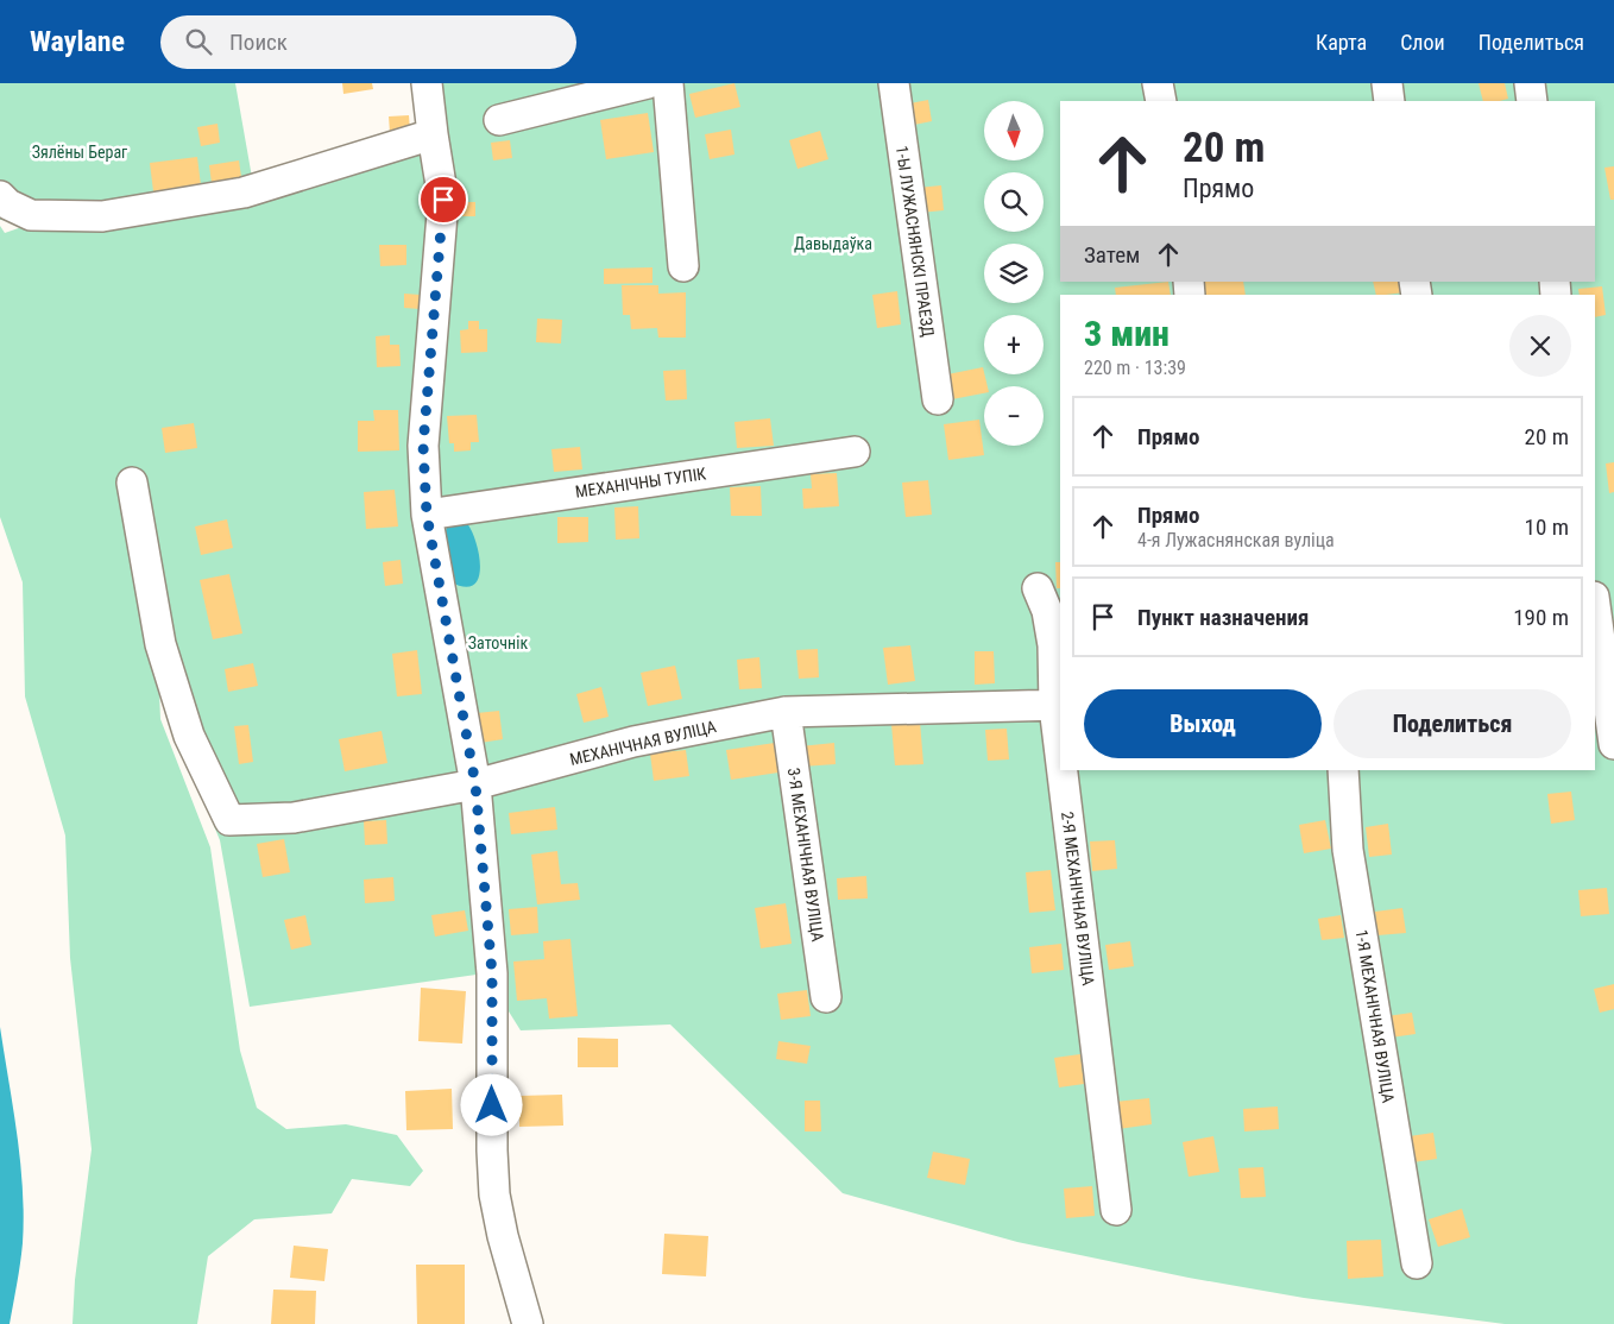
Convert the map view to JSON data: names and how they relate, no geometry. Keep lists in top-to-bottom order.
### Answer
{
  "streets": {
    "street": [
      "1-Ы ЛУЖАСНЯНСКІ ПРАЕЗД",
      "МЕХАНІЧНЫ ТУПІК",
      "МЕХАНІЧНАЯ ВУЛІЦА",
      "3-Я МЕХАНІЧНАЯ ВУЛІЦА",
      "2-Я МЕХАНІЧНАЯ ВУЛІЦА",
      "1-Я МЕХАНІЧНАЯ ВУЛІЦА"
    ]
  },
  "crossings": [
    ["МЕХАНІЧНАЯ ВУЛІЦА", "3-Я МЕХАНІЧНАЯ ВУЛІЦА"],
    ["МЕХАНІЧНАЯ ВУЛІЦА", "2-Я МЕХАНІЧНАЯ ВУЛІЦА"]
  ],
  "parks": ["Зялёны Бераг", "Давыдаўка", "Заточнік"],
  "north": "bottom",
  "page": {
    "header": "Waylane",
    "search": "Поиск",
    "nav": ["Карта", "Слои", "Поделиться"],
    "map_buttons": ["+", "−"],
    "turn": ["20 m", "Прямо"],
    "then": "Затем",
    "heading": ["3 мин", "220 m · 13:39"],
    "list": [
      {
        "name": "Прямо",
        "value": "20 m"
      },
      {
        "name": "Прямо",
        "note": "4-я Лужаснянская вуліца",
        "value": "10 m"
      },
      {
        "name": "Пункт назначения",
        "value": "190 m"
      }
    ],
    "buttons": ["Выход", "Поделиться"]
  }
}
